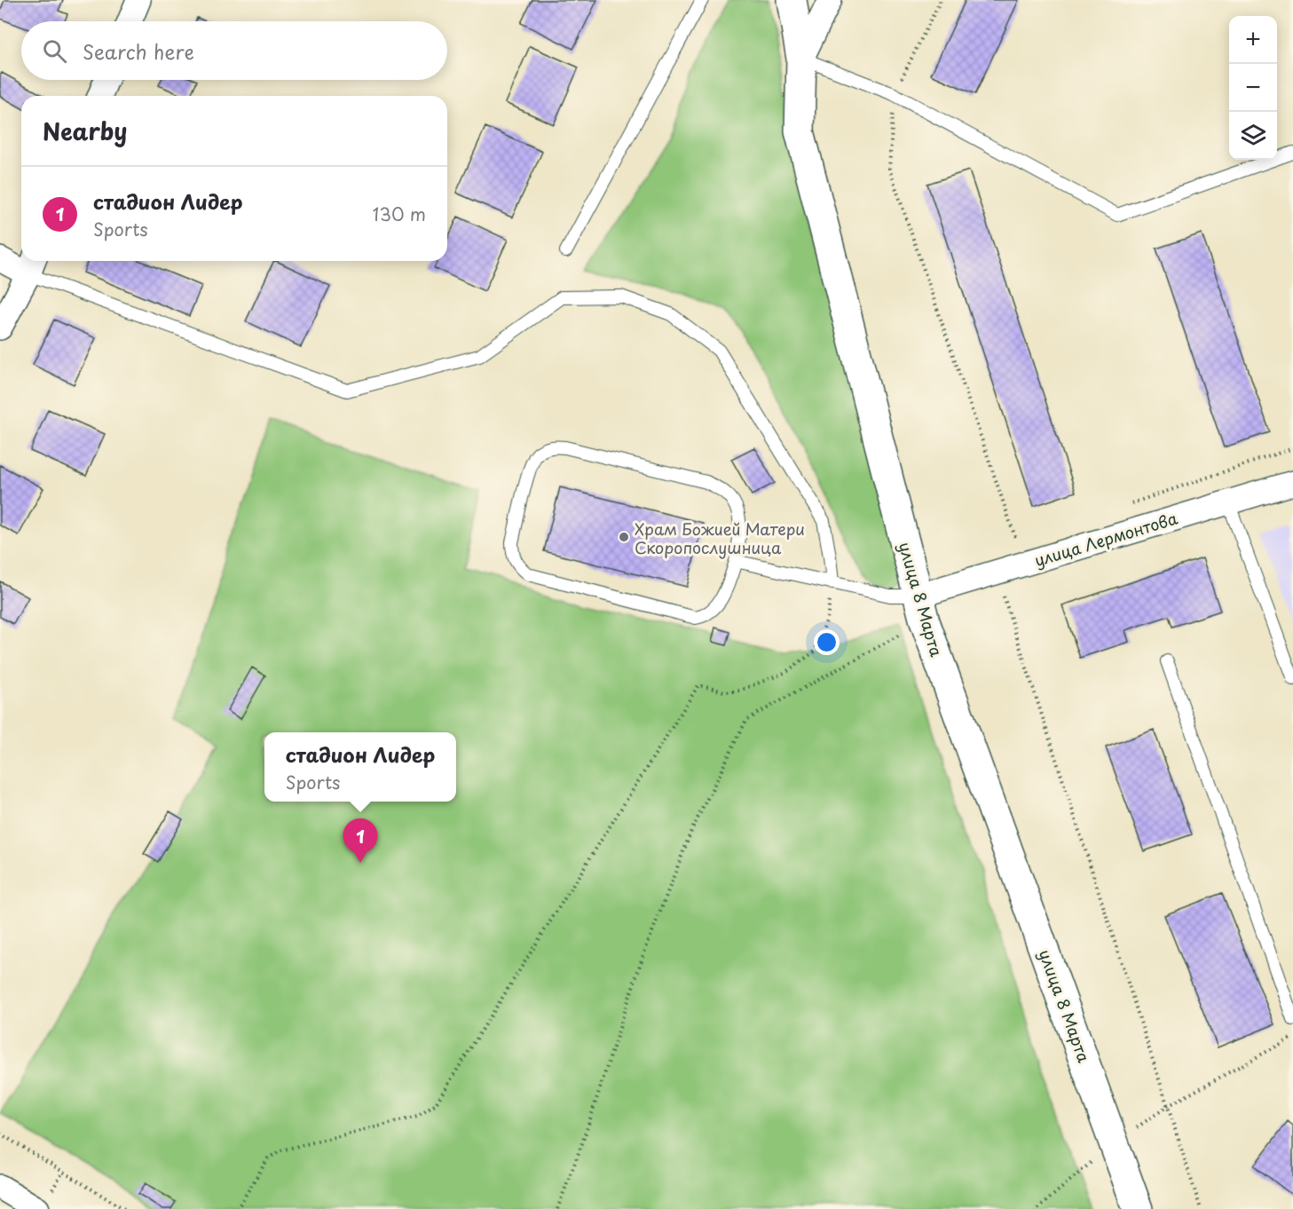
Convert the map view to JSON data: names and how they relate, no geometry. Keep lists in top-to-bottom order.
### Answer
{
  "streets": {
    "street": ["улица Лермонтова", "улица 8 Марта"]
  },
  "crossings": [
    ["улица Лермонтова", "улица 8 Марта"]
  ],
  "places": ["Храм Божией Матери Скоропослушница"],
  "page": {
    "map_buttons": ["+", "−"],
    "search": "Search here",
    "heading": "Nearby",
    "list": [
      {
        "mark": "1",
        "name": "стадион Лидер",
        "note": "Sports",
        "value": "130 m"
      }
    ],
    "popup": ["стадион Лидер", "Sports"],
    "pins": "1"
  }
}
